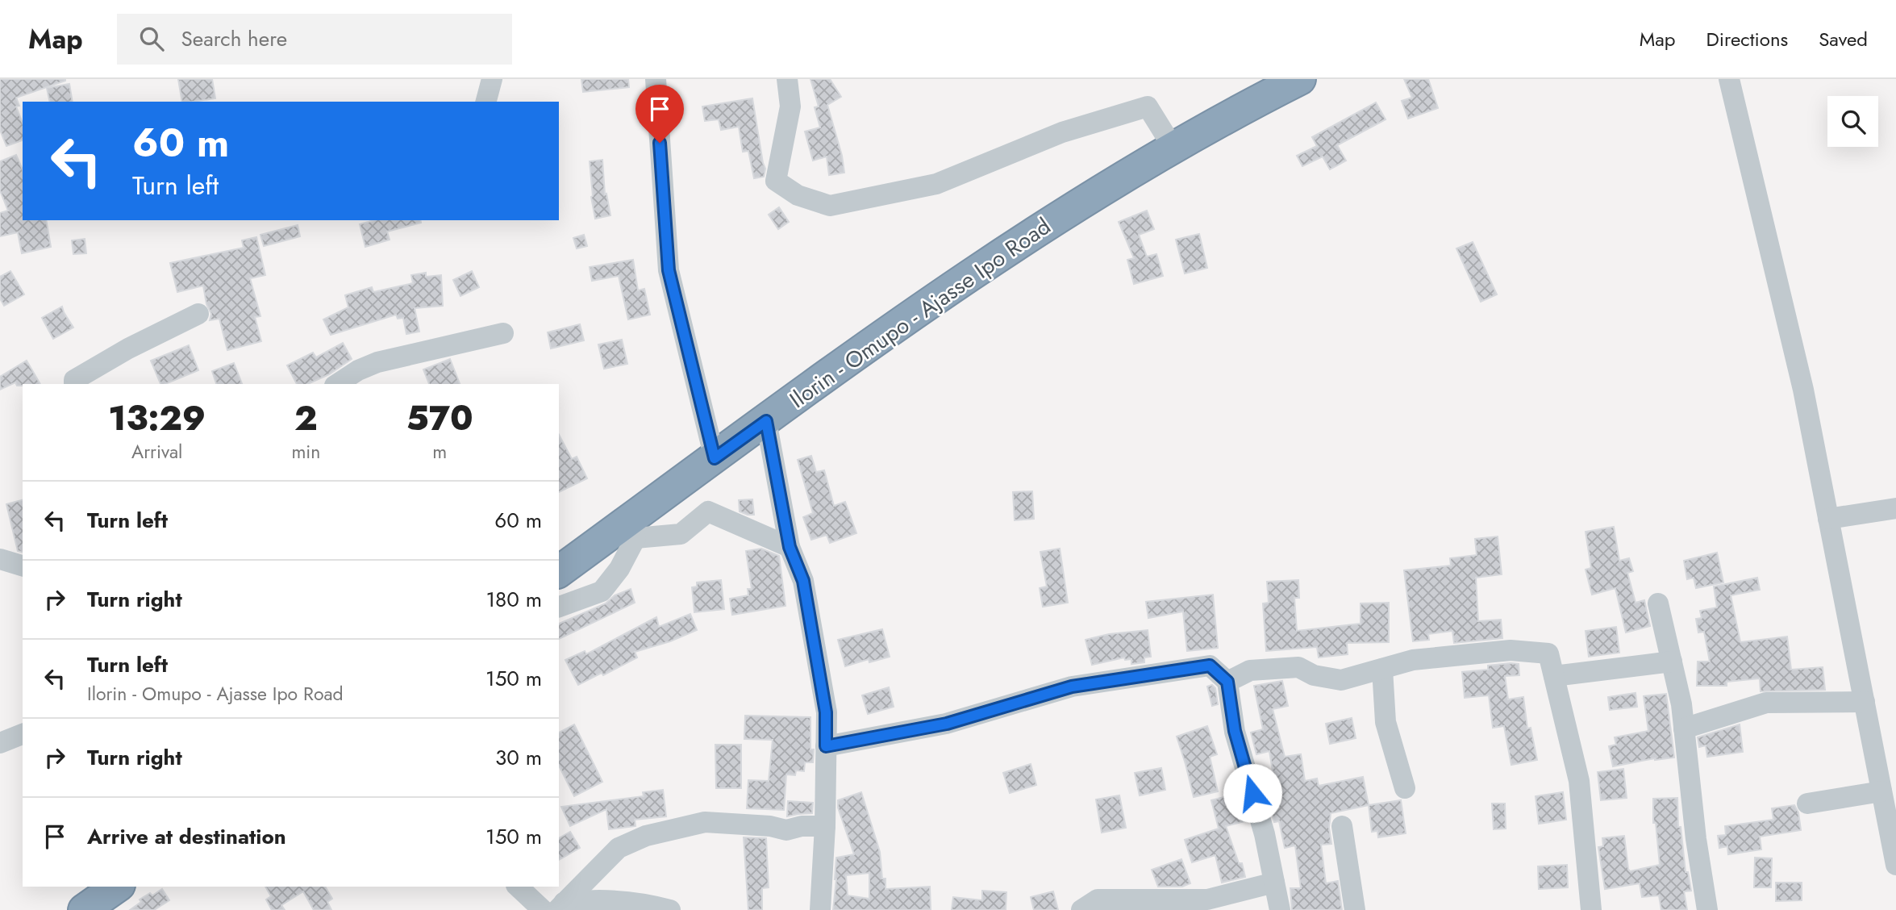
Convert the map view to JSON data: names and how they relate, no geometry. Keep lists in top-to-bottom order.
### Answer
{
  "streets": {
    "highway": ["Ilorin - Omupo - Ajasse Ipo Road"]
  },
  "page": {
    "header": "Map",
    "search": "Search here",
    "nav": ["Map", "Directions", "Saved"],
    "turn": ["60 m", "Turn left"],
    "eta": [
      "13:29",
      "Arrival",
      "2",
      "min",
      "570",
      "m"
    ],
    "list": [
      {
        "name": "Turn left",
        "value": "60 m"
      },
      {
        "name": "Turn right",
        "value": "180 m"
      },
      {
        "name": "Turn left",
        "note": "Ilorin - Omupo - Ajasse Ipo Road",
        "value": "150 m"
      },
      {
        "name": "Turn right",
        "value": "30 m"
      },
      {
        "name": "Arrive at destination",
        "value": "150 m"
      }
    ]
  }
}
